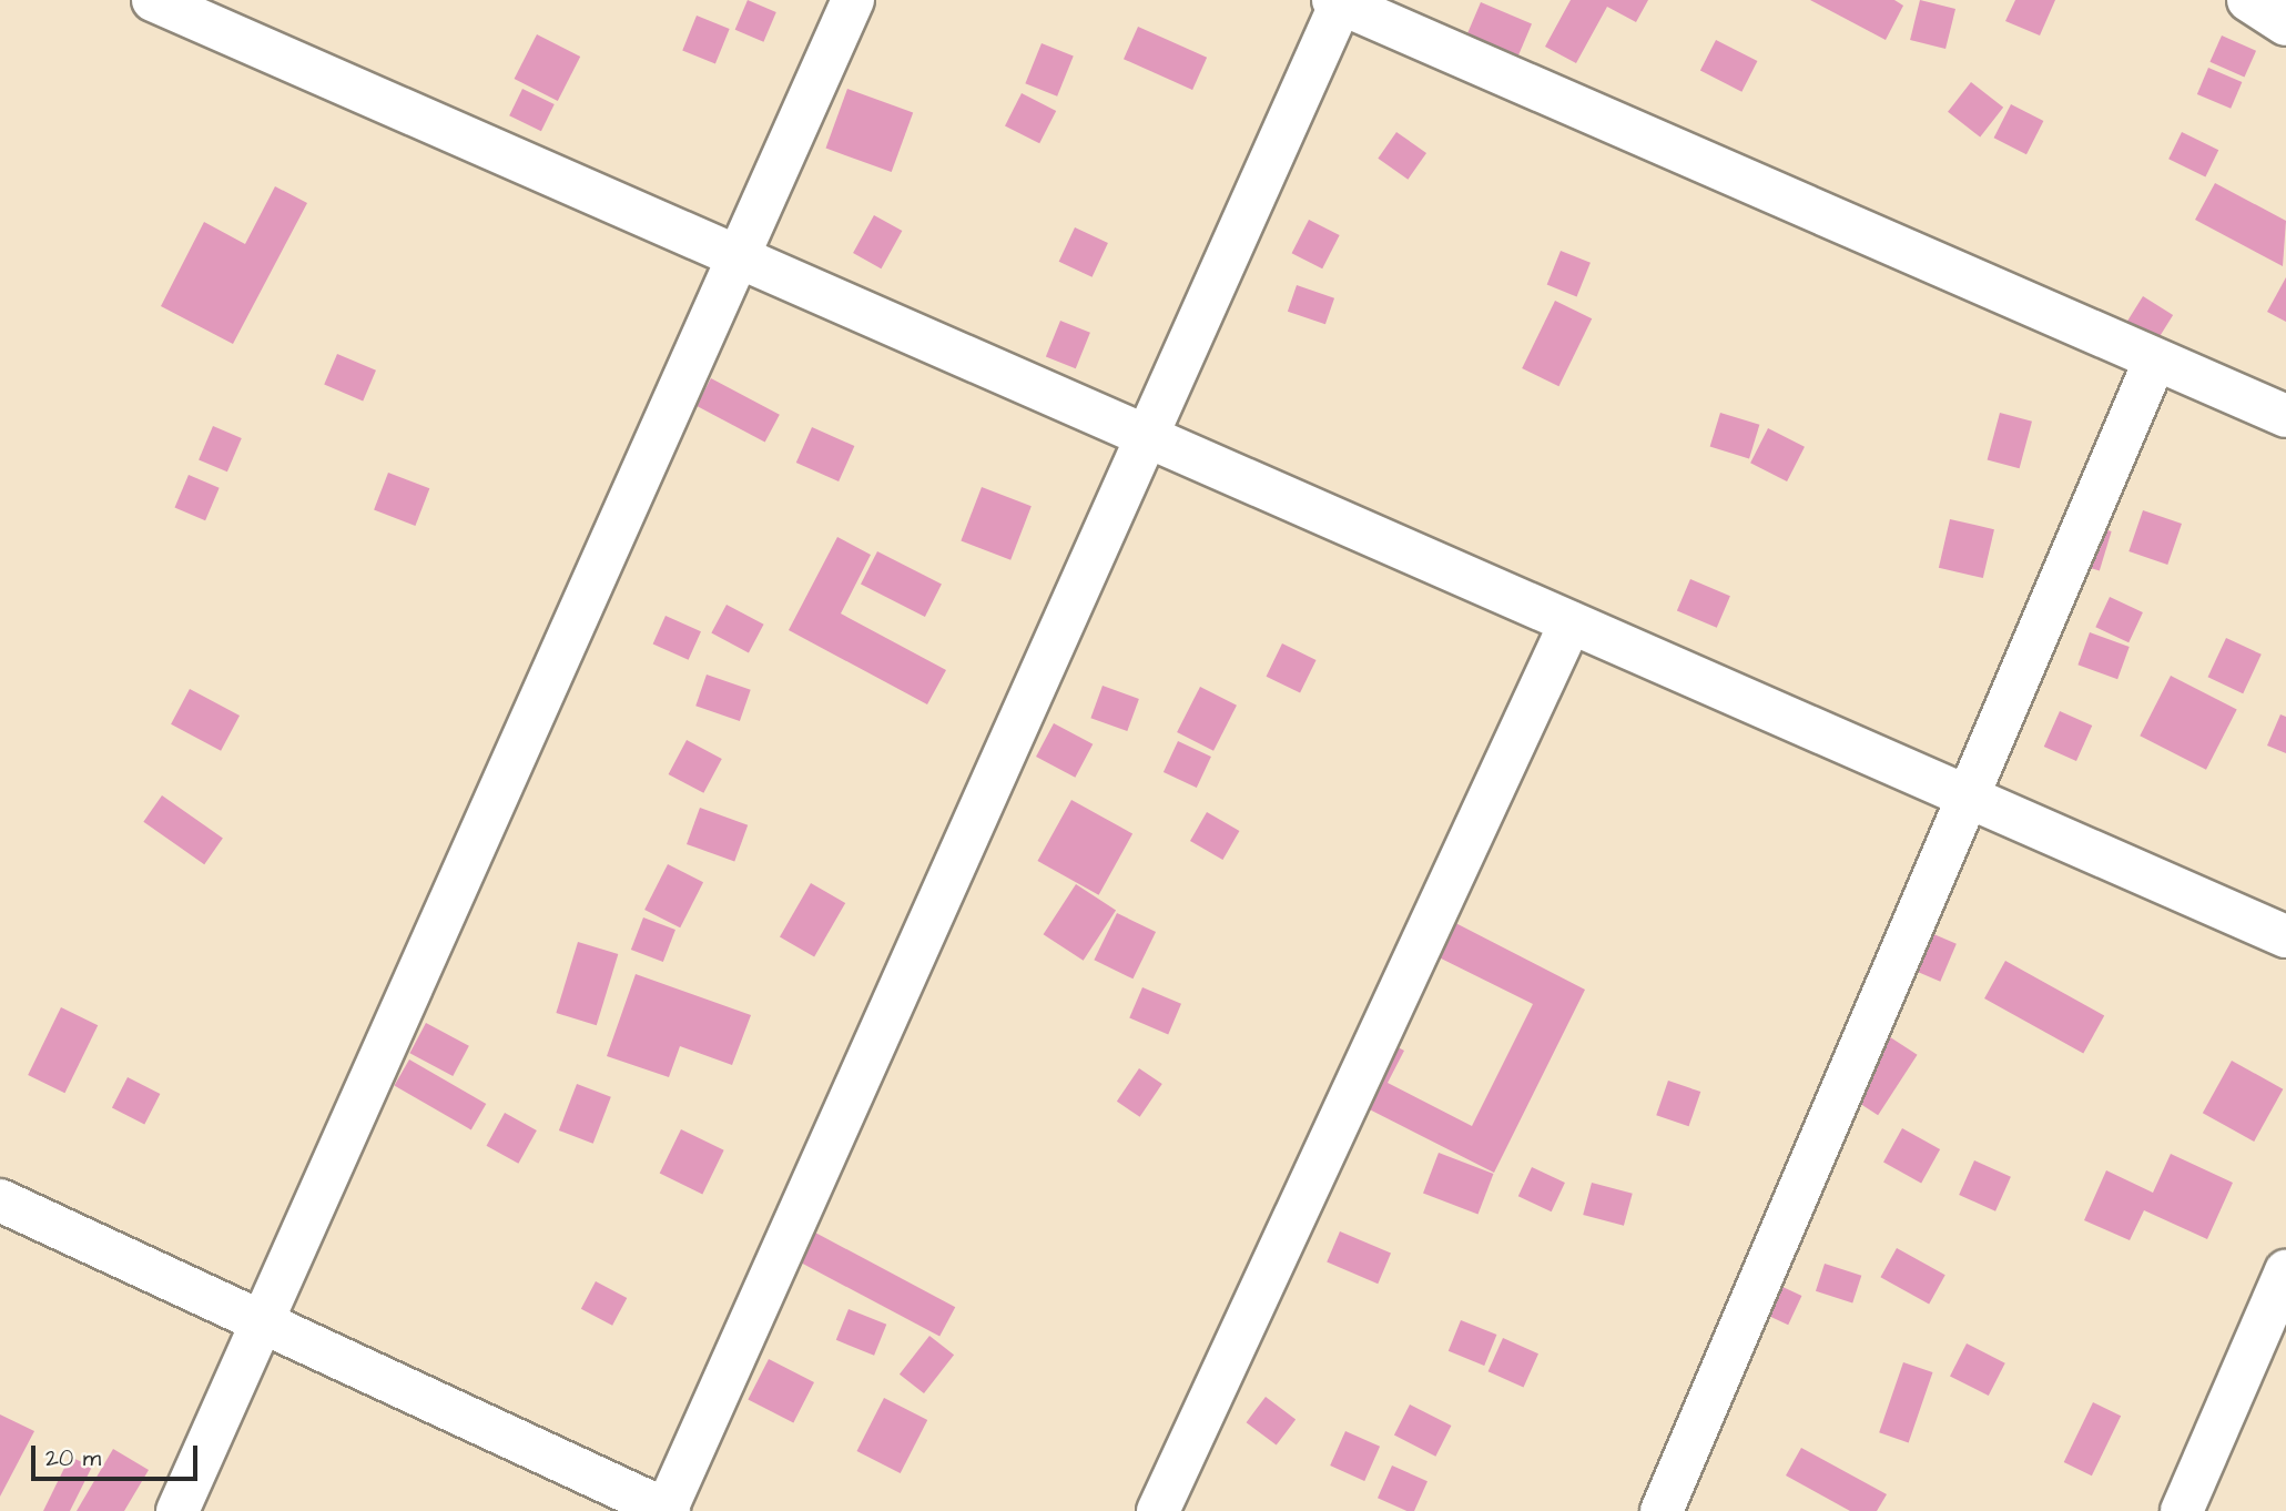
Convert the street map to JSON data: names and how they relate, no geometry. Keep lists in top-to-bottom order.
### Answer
{
  "scale_bar": "20 m"
}
